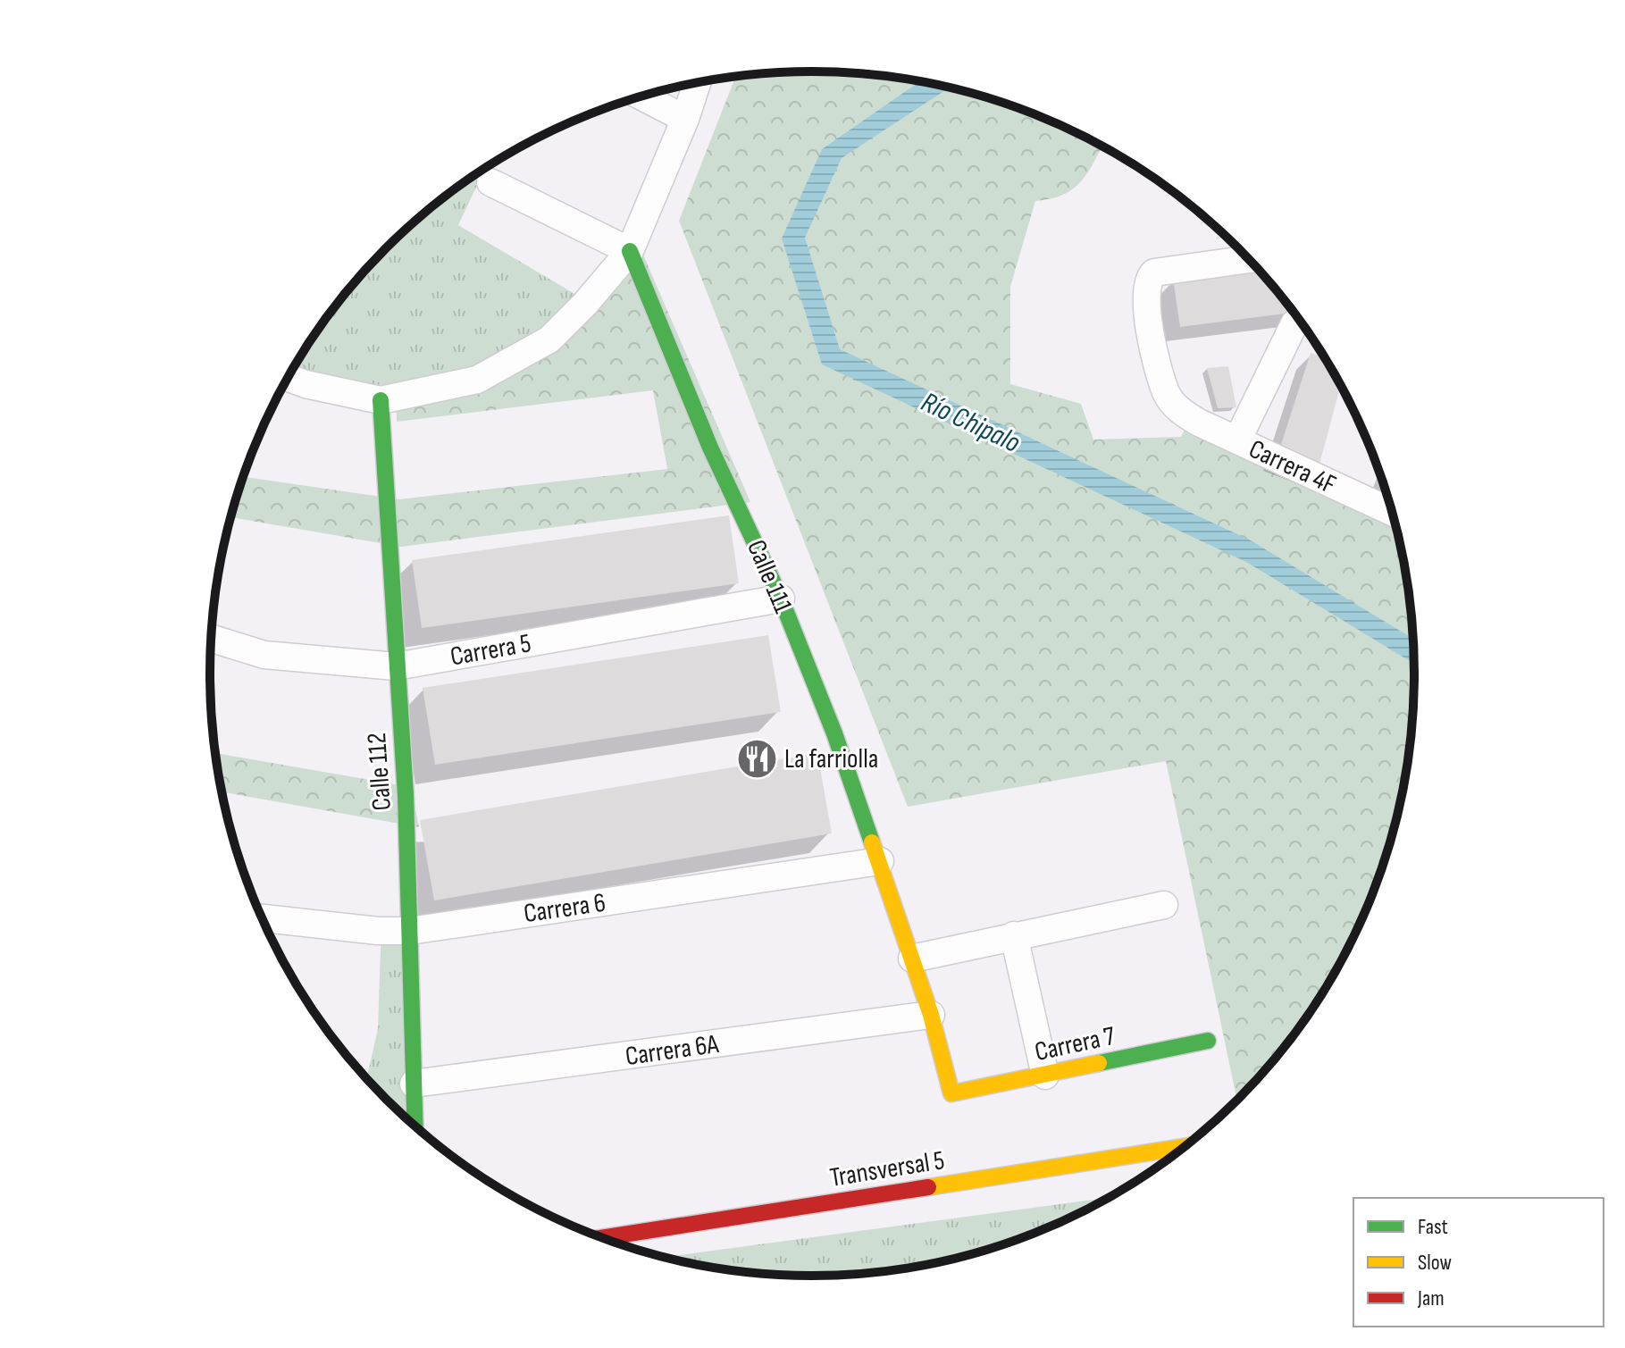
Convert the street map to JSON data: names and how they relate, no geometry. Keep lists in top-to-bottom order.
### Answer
{
  "streets": {
    "street": [
      "Carrera 4F",
      "Calle 111",
      "Carrera 5",
      "Calle 112",
      "Carrera 6",
      "Carrera 7",
      "Carrera 6A",
      "Transversal 5"
    ]
  },
  "crossings": [
    ["Calle 111", "Carrera 5"],
    ["Calle 111", "Carrera 6"],
    ["Calle 111", "Carrera 7"],
    ["Calle 111", "Carrera 6A"],
    ["Carrera 5", "Calle 112"],
    ["Calle 112", "Carrera 6"],
    ["Calle 112", "Carrera 6A"]
  ],
  "water": ["Río Chipalo"],
  "places": {
    "restaurant": ["La farriolla"]
  },
  "legend": ["Fast", "Slow", "Jam"]
}
